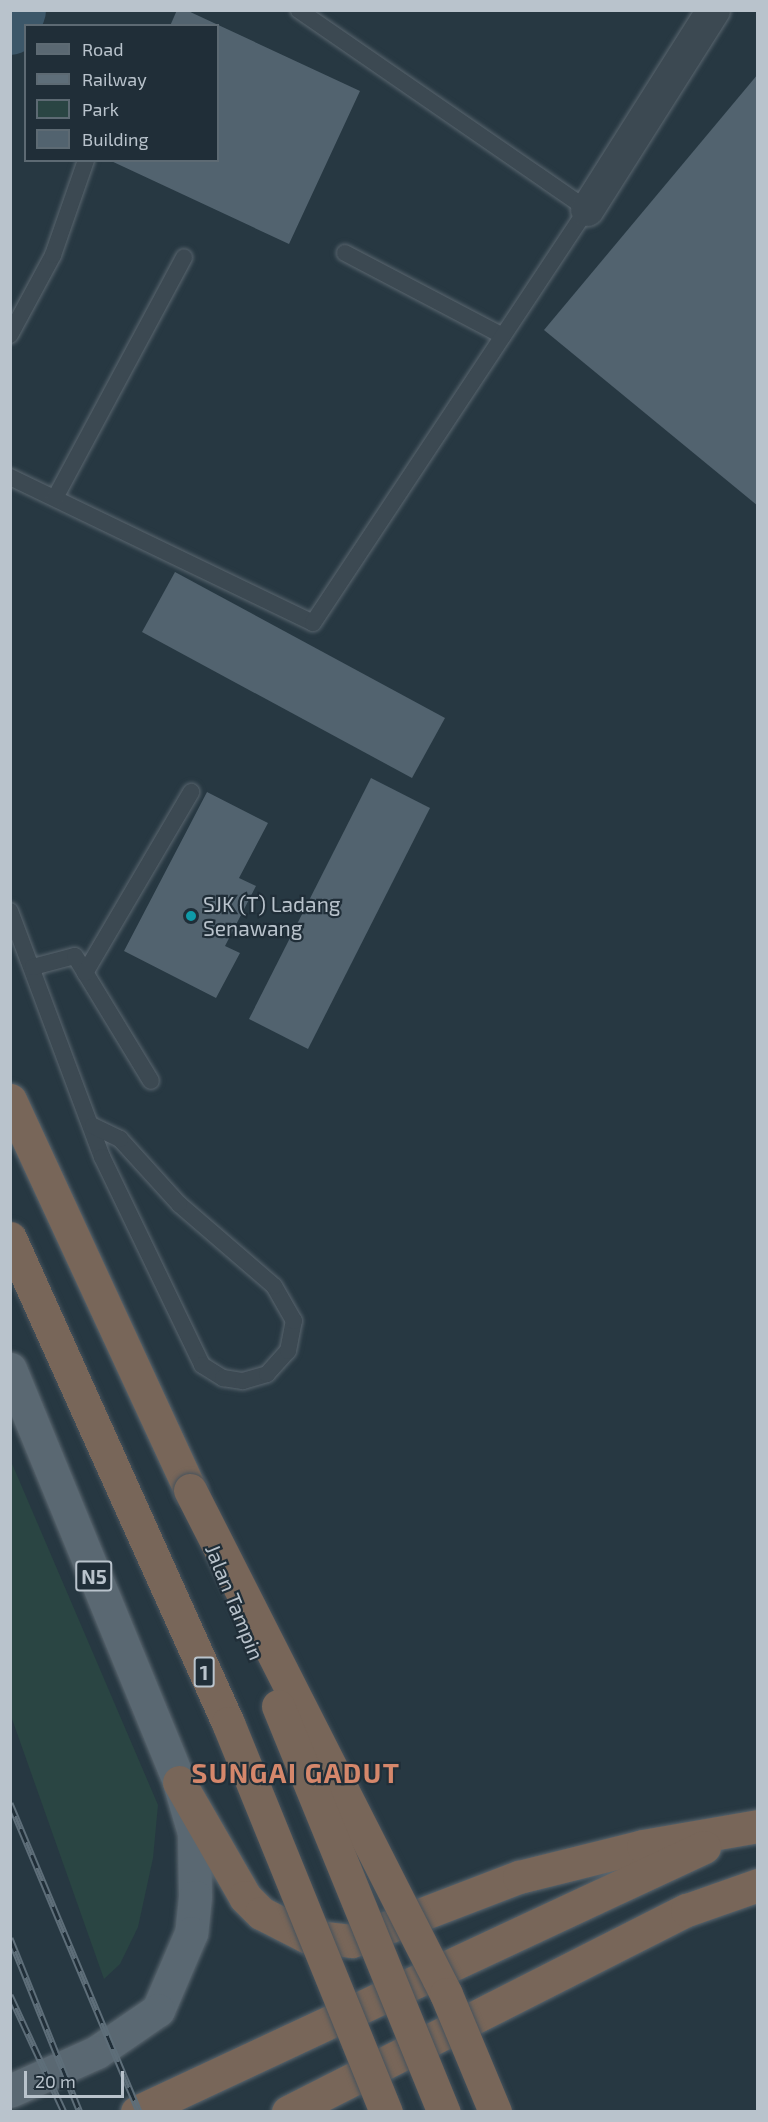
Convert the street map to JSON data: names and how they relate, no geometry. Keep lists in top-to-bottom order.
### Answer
{
  "streets": {
    "highway": ["Jalan Tampin", "1"],
    "main road": ["N5"]
  },
  "districts": ["SUNGAI GADUT"],
  "places": ["SJK (T) Ladang Senawang"],
  "legend": [
    "Road",
    "Railway",
    "Park",
    "Building"
  ],
  "scale_bar": "20 m"
}
